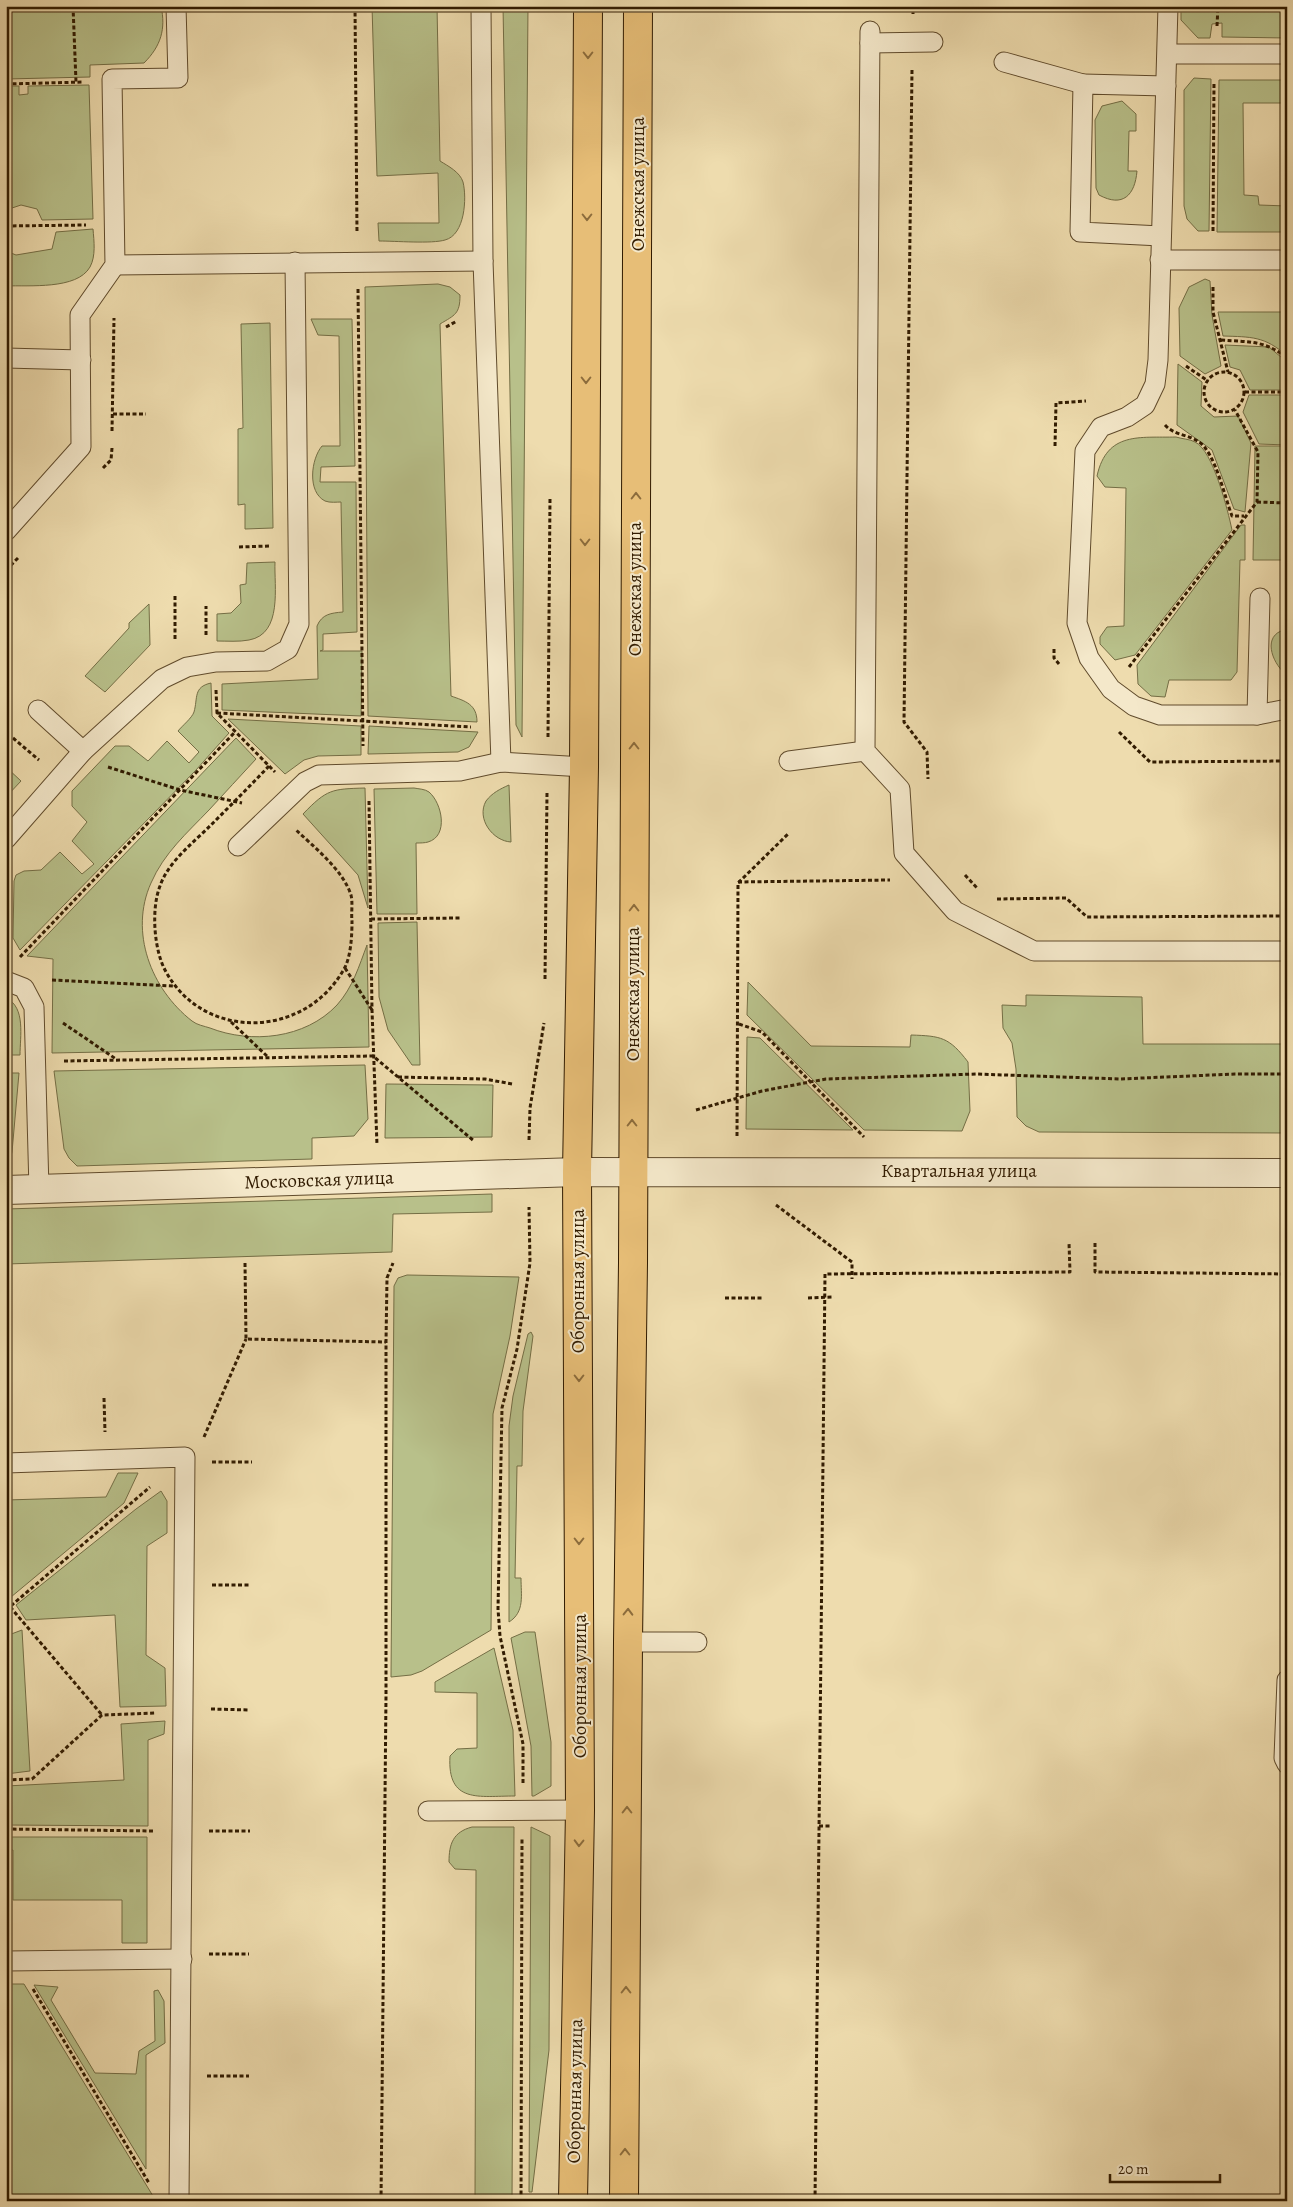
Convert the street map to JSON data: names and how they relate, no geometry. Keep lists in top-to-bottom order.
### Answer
{
  "streets": {
    "main road": ["Онежская улица", "Оборонная улица"],
    "street": ["Квартальная улица", "Московская улица"]
  },
  "crossings": [
    ["Онежская улица", "Квартальная улица"],
    ["Онежская улица", "Московская улица"],
    ["Квартальная улица", "Московская улица"],
    ["Московская улица", "Оборонная улица"]
  ],
  "scale_bar": "20 m"
}
